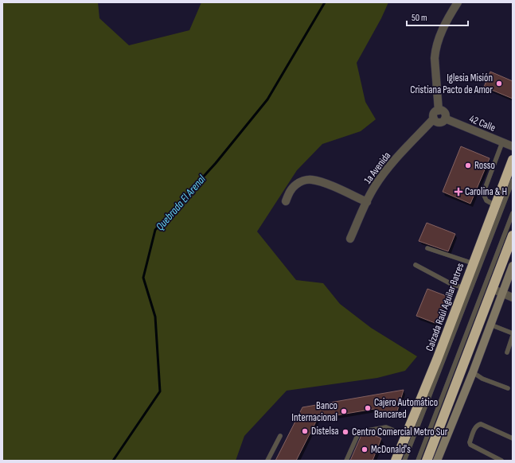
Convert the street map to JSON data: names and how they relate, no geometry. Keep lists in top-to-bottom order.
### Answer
{
  "streets": {
    "highway": ["Calzada Raúl Aguilar Batres"],
    "street": ["42 Calle", "1a Avenida"]
  },
  "crossings": [
    ["42 Calle", "1a Avenida"]
  ],
  "water": ["Quebrada El Arenal"],
  "places": {
    "other": [
      "Iglesia Misión Cristiana Pacto de Amor",
      "Rosso",
      "Cajero Automático Bancared",
      "Banco Internacional",
      "Distelsa",
      "Centro Comercial Metro Sur",
      "McDonald's"
    ],
    "health": ["Carolina & H"]
  },
  "scale_bar": "50 m"
}
